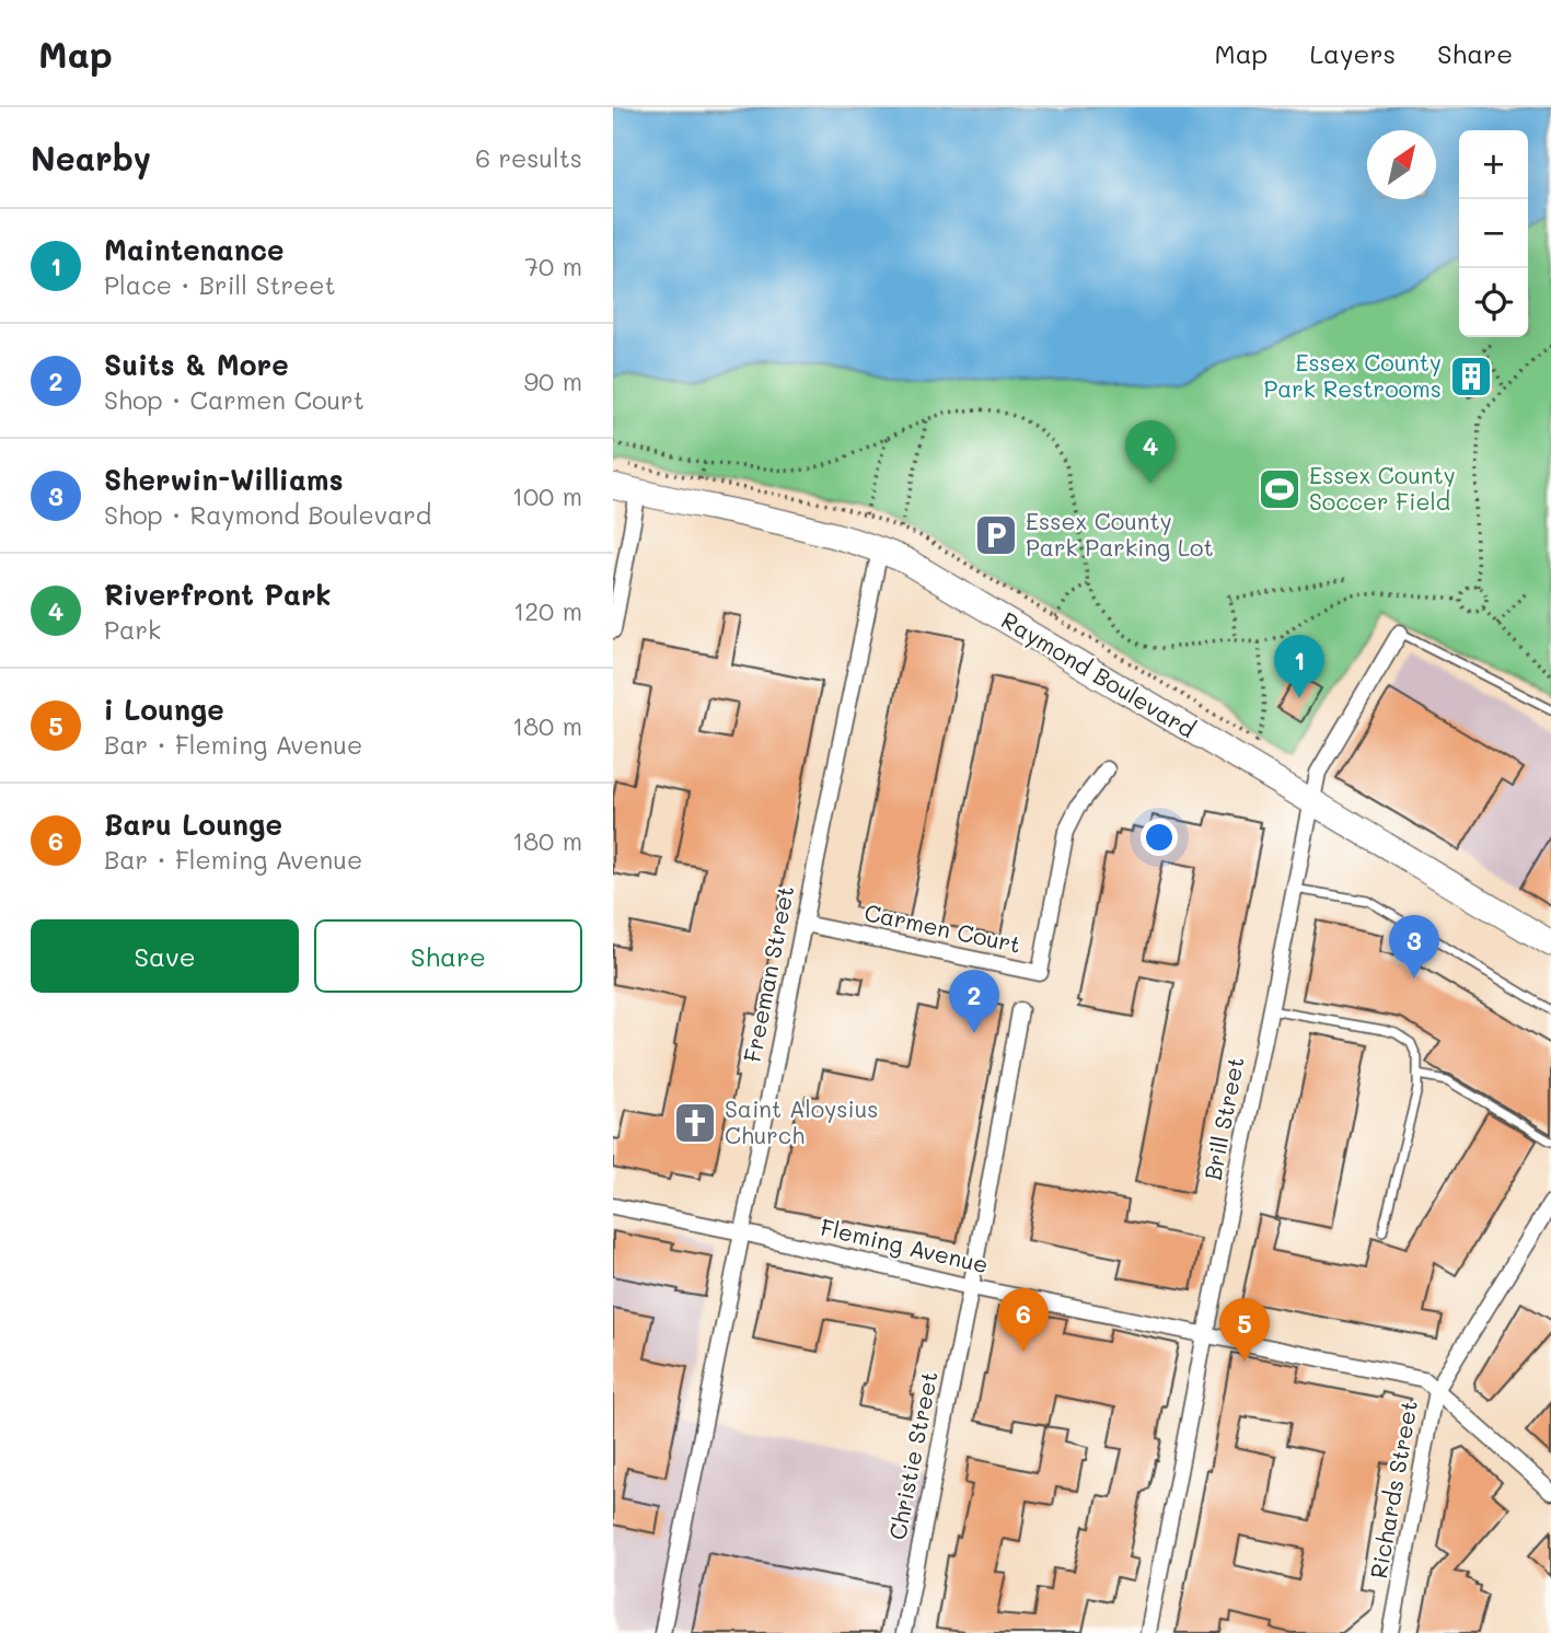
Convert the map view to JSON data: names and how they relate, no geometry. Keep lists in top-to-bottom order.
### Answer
{
  "streets": {
    "main road": ["Raymond Boulevard"],
    "street": [
      "Carmen Court",
      "Freeman Street",
      "Brill Street",
      "Fleming Avenue",
      "Christie Street",
      "Richards Street"
    ]
  },
  "crossings": [
    ["Raymond Boulevard", "Freeman Street"],
    ["Raymond Boulevard", "Brill Street"],
    ["Carmen Court", "Freeman Street"],
    ["Freeman Street", "Fleming Avenue"],
    ["Brill Street", "Fleming Avenue"],
    ["Fleming Avenue", "Christie Street"],
    ["Fleming Avenue", "Richards Street"]
  ],
  "places": {
    "building": ["Essex County Park Restrooms"],
    "sports": ["Essex County Soccer Field"],
    "parking": ["Essex County Park Parking Lot"],
    "church": ["Saint Aloysius Church"]
  },
  "north": "top right",
  "page": {
    "header": "Map",
    "nav": ["Map", "Layers", "Share"],
    "heading": ["Nearby", "6 results"],
    "map_buttons": ["+", "−"],
    "list": [
      {
        "mark": "1",
        "name": "Maintenance",
        "note": "Place · Brill Street",
        "value": "70 m"
      },
      {
        "mark": "2",
        "name": "Suits & More",
        "note": "Shop · Carmen Court",
        "value": "90 m"
      },
      {
        "mark": "3",
        "name": "Sherwin-Williams",
        "note": "Shop · Raymond Boulevard",
        "value": "100 m"
      },
      {
        "mark": "4",
        "name": "Riverfront Park",
        "note": "Park",
        "value": "120 m"
      },
      {
        "mark": "5",
        "name": "i Lounge",
        "note": "Bar · Fleming Avenue",
        "value": "180 m"
      },
      {
        "mark": "6",
        "name": "Baru Lounge",
        "note": "Bar · Fleming Avenue",
        "value": "180 m"
      }
    ],
    "pins": [
      "4",
      "1",
      "3",
      "2",
      "6",
      "5"
    ],
    "buttons": ["Save", "Share"]
  }
}
